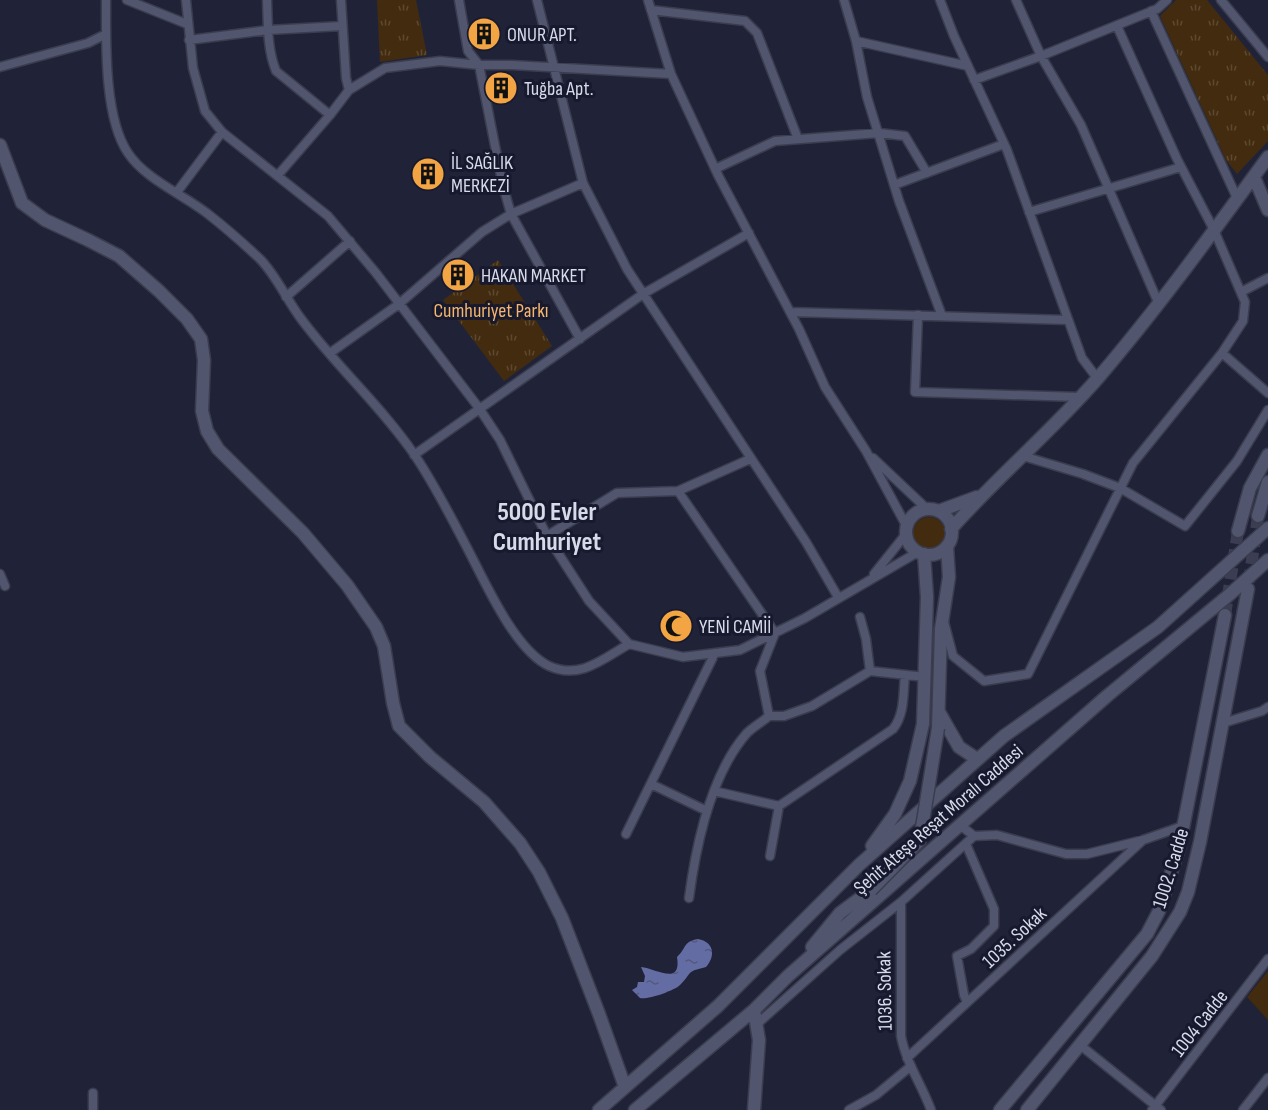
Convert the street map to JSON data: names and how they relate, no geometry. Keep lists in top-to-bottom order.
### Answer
{
  "streets": {
    "main road": ["Şehit Ateşe Reşat Moralı Caddesi", "1002. Cadde"],
    "street": ["1035. Sokak", "1036. Sokak", "1004 Cadde"]
  },
  "crossings": [
    ["1035. Sokak", "1036. Sokak"]
  ],
  "districts": ["5000 Evler Cumhuriyet"],
  "parks": ["Cumhuriyet Parkı"],
  "places": {
    "building": [
      "ONUR APT.",
      "Tuğba Apt.",
      "İL SAĞLIK MERKEZİ",
      "HAKAN MARKET"
    ],
    "mosque": ["YENİ CAMİİ"]
  }
}
